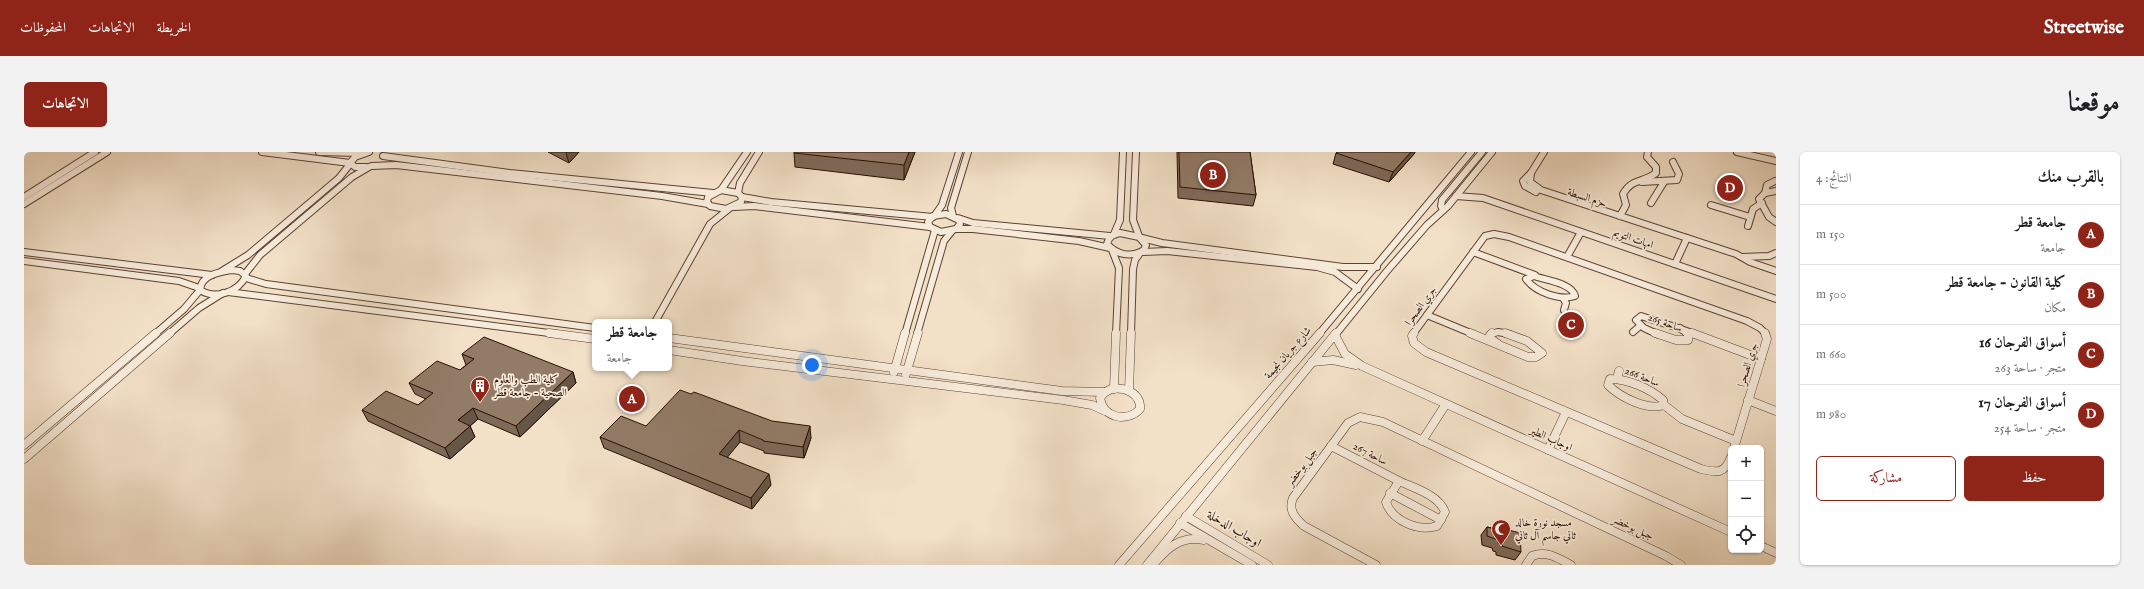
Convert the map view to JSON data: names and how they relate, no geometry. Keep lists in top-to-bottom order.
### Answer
{
  "streets": {
    "street": [
      "حزم السبطة",
      "امهات التويم",
      "جري الصحرا",
      "ساحة 265",
      "شارع جريان نجيمة",
      "ساحة 266",
      "اوجاب الطير",
      "ساحة 267",
      "جبل بوخضر",
      "اوجاب الدخلة"
    ]
  },
  "crossings": [
    ["جري الصحرا", "ساحة 265"],
    ["جري الصحرا", "ساحة 266"],
    ["ساحة 267", "جبل بوخضر"]
  ],
  "places": {
    "building": ["كلية الطب والعلوم الصحية - جامعة قطر"],
    "mosque": ["مسجد نورة خالد ثاني جاسم آل ثاني"]
  },
  "page": {
    "header": "Streetwise",
    "nav": ["الخريطة", "الاتجاهات", "المحفوظات"],
    "title": "موقعنا",
    "buttons": [
      "الاتجاهات",
      ["حفظ", "مشاركة"]
    ],
    "heading": ["بالقرب منك", "النتائج: 4"],
    "pins": [
      "B",
      "D",
      "C",
      "A"
    ],
    "list": [
      {
        "mark": "A",
        "name": "جامعة قطر",
        "note": "جامعة",
        "value": "150 m"
      },
      {
        "mark": "B",
        "name": "كلية القانون - جامعة قطر",
        "note": "مكان",
        "value": "500 m"
      },
      {
        "mark": "C",
        "name": "أسواق الفرجان 16",
        "note": "متجر · ساحة 263",
        "value": "660 m"
      },
      {
        "mark": "D",
        "name": "أسواق الفرجان 17",
        "note": "متجر · ساحة 254",
        "value": "980 m"
      }
    ],
    "popup": ["جامعة قطر", "جامعة"],
    "map_buttons": ["+", "−"]
  }
}
